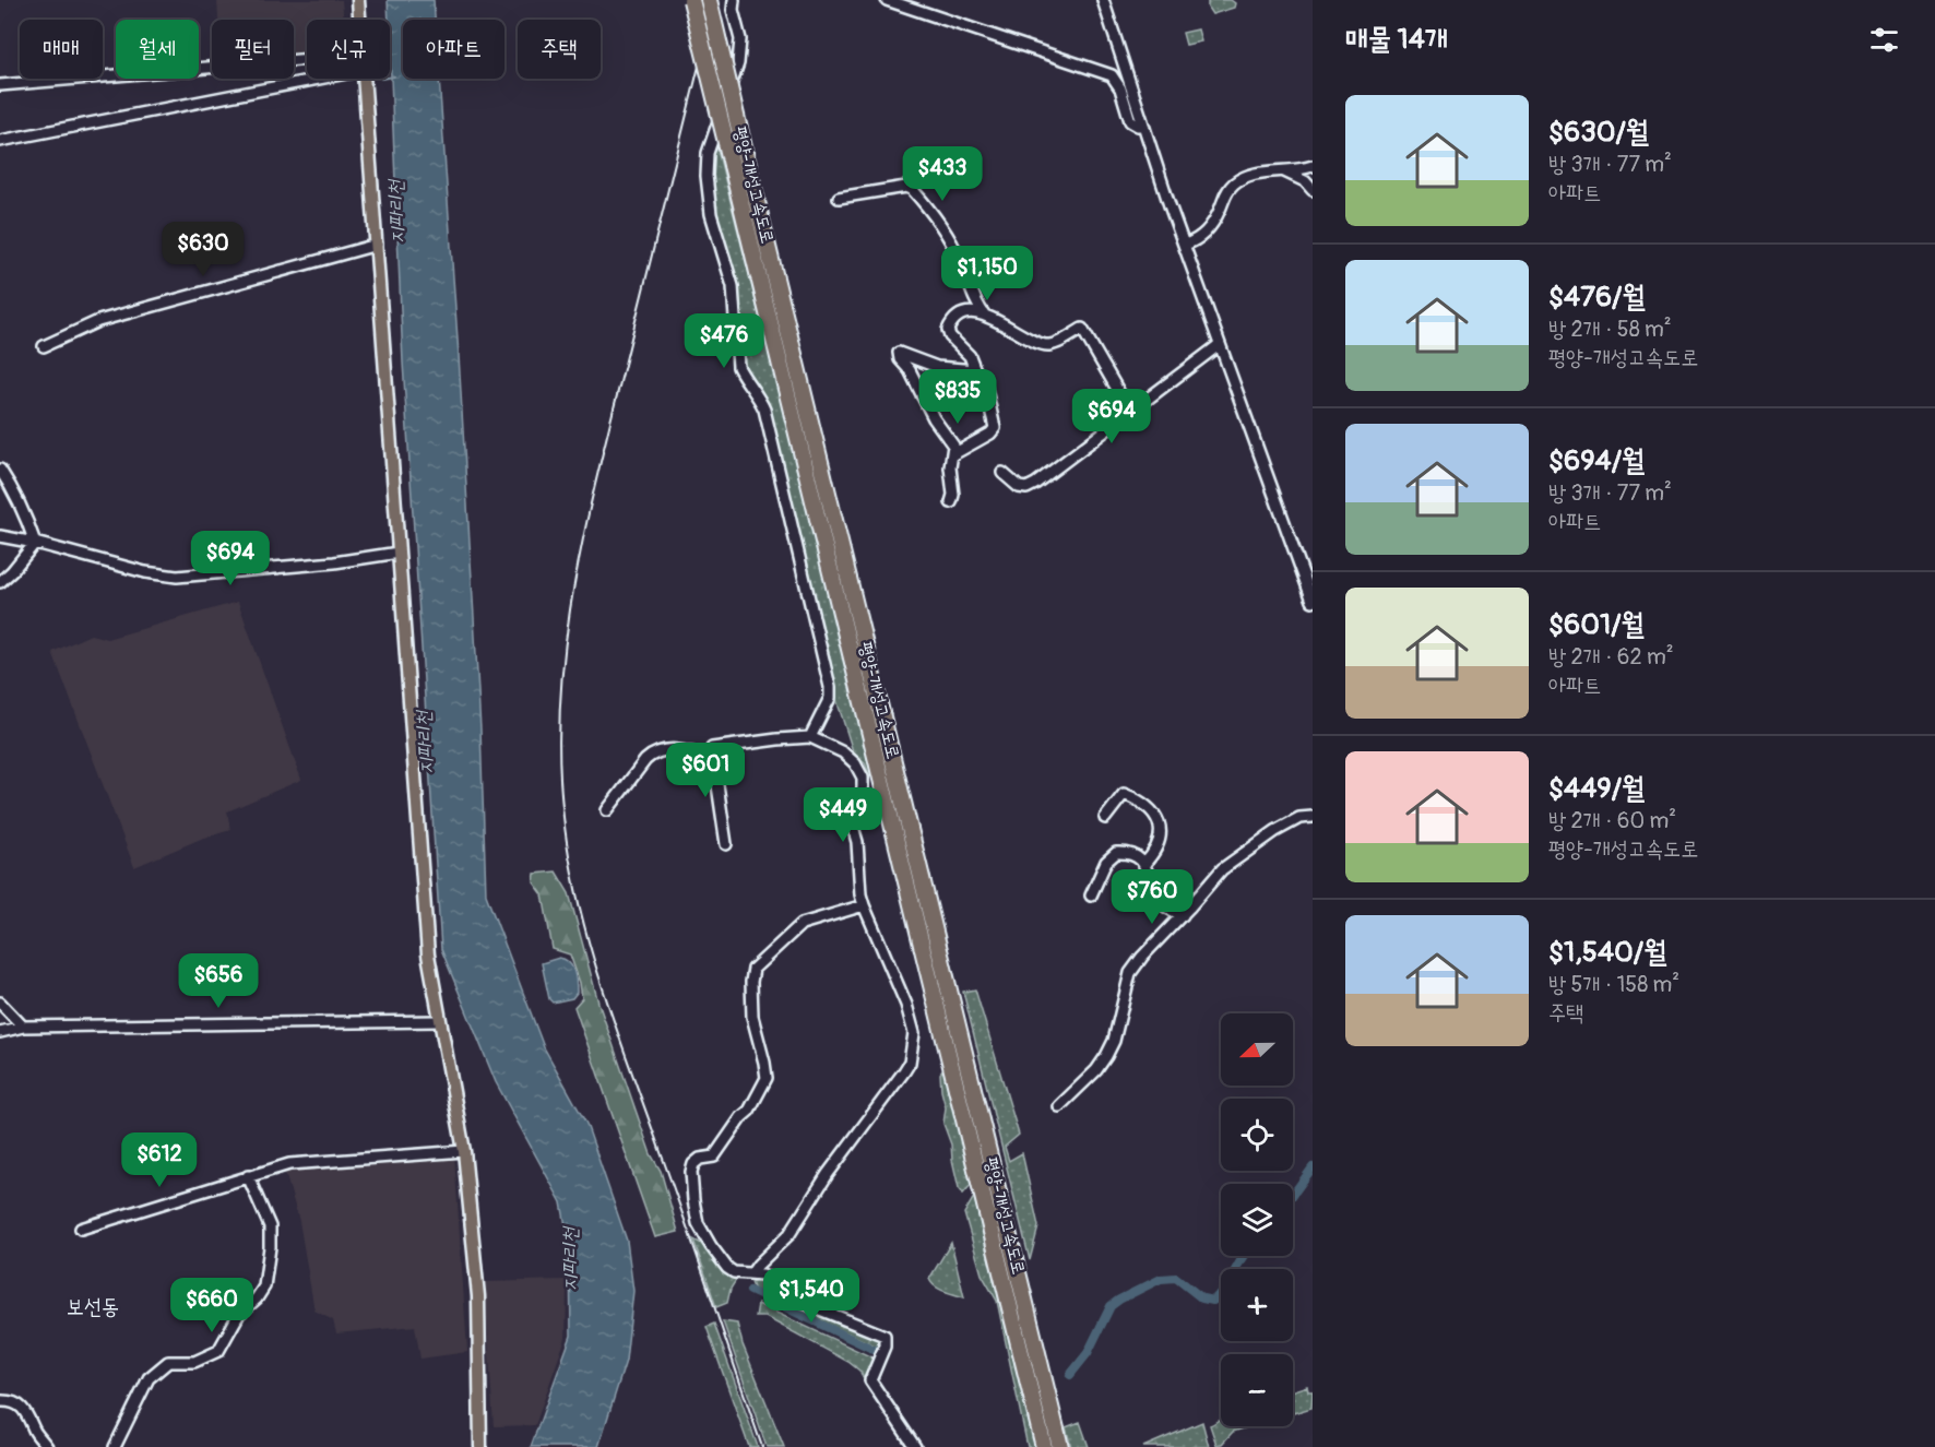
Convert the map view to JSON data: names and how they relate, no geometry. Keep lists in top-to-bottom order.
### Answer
{
  "streets": {
    "highway": ["평양-개성고속도로"]
  },
  "districts": ["보선동"],
  "water": ["지파리천"],
  "north": "left",
  "page": {
    "heading": "매물 14개",
    "chip": [
      "매매",
      "월세",
      "필터",
      "신규",
      "아파트",
      "주택"
    ],
    "list": [
      {
        "name": "$630/월",
        "note": "방 3개 · 77 m² · 아파트"
      },
      {
        "name": "$476/월",
        "note": "방 2개 · 58 m² · 평양-개성고속도로"
      },
      {
        "name": "$694/월",
        "note": "방 3개 · 77 m² · 아파트"
      },
      {
        "name": "$601/월",
        "note": "방 2개 · 62 m² · 아파트"
      },
      {
        "name": "$449/월",
        "note": "방 2개 · 60 m² · 평양-개성고속도로"
      },
      {
        "name": "$1,540/월",
        "note": "방 5개 · 158 m² · 주택"
      }
    ],
    "price": [
      "$433",
      "$630",
      "$1,150",
      "$476",
      "$835",
      "$694",
      "$694",
      "$601",
      "$449",
      "$760",
      "$656",
      "$612",
      "$1,540",
      "$660"
    ],
    "map_buttons": ["+", "−"]
  }
}
